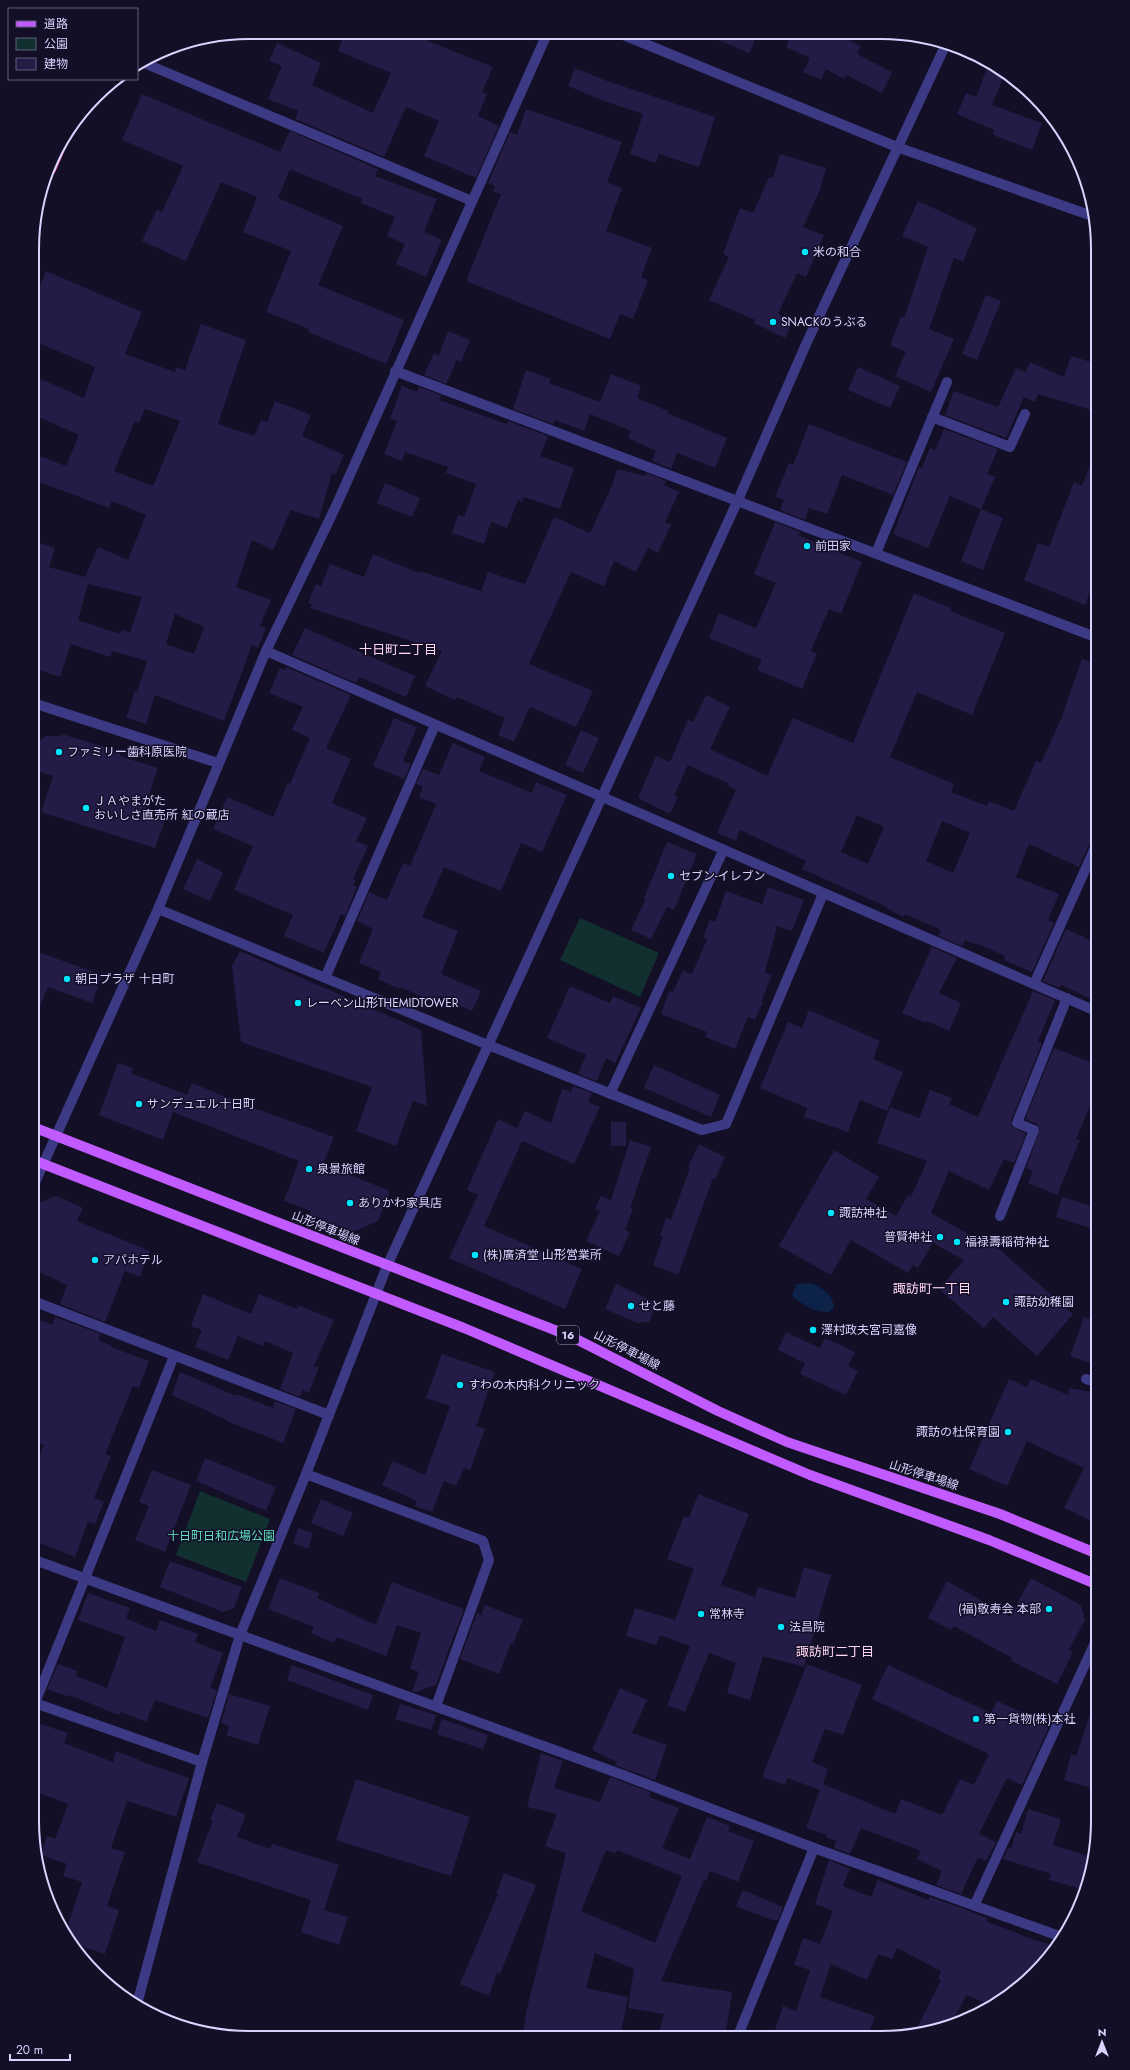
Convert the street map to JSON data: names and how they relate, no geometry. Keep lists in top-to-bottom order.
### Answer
{
  "streets": {
    "main road": ["山形停車場線", "16"]
  },
  "districts": ["十日町二丁目", "諏訪町一丁目", "諏訪町二丁目"],
  "parks": ["十日町日和広場公園"],
  "places": [
    "米の和合",
    "SNACKのうぶる",
    "前田家",
    "ファミリー歯科原医院",
    "ＪＡやまがた おいしさ直売所 紅の蔵店",
    "セブン-イレブン",
    "朝日プラザ 十日町",
    "レーベン山形THEMIDTOWER",
    "サンデュエル十日町",
    "泉景旅館",
    "ありかわ家具店",
    "諏訪神社",
    "普賢神社",
    "福禄壽稲荷神社",
    "(株)廣済堂 山形営業所",
    "アパホテル",
    "諏訪幼稚園",
    "せと藤",
    "澤村政夫宮司嘉像",
    "すわの木内科クリニック",
    "諏訪の杜保育園",
    "(福)敬寿会 本部",
    "常林寺",
    "法昌院",
    "第一貨物(株)本社"
  ],
  "legend": ["道路", "公園", "建物"],
  "scale_bar": "20 m",
  "north": "top"
}
